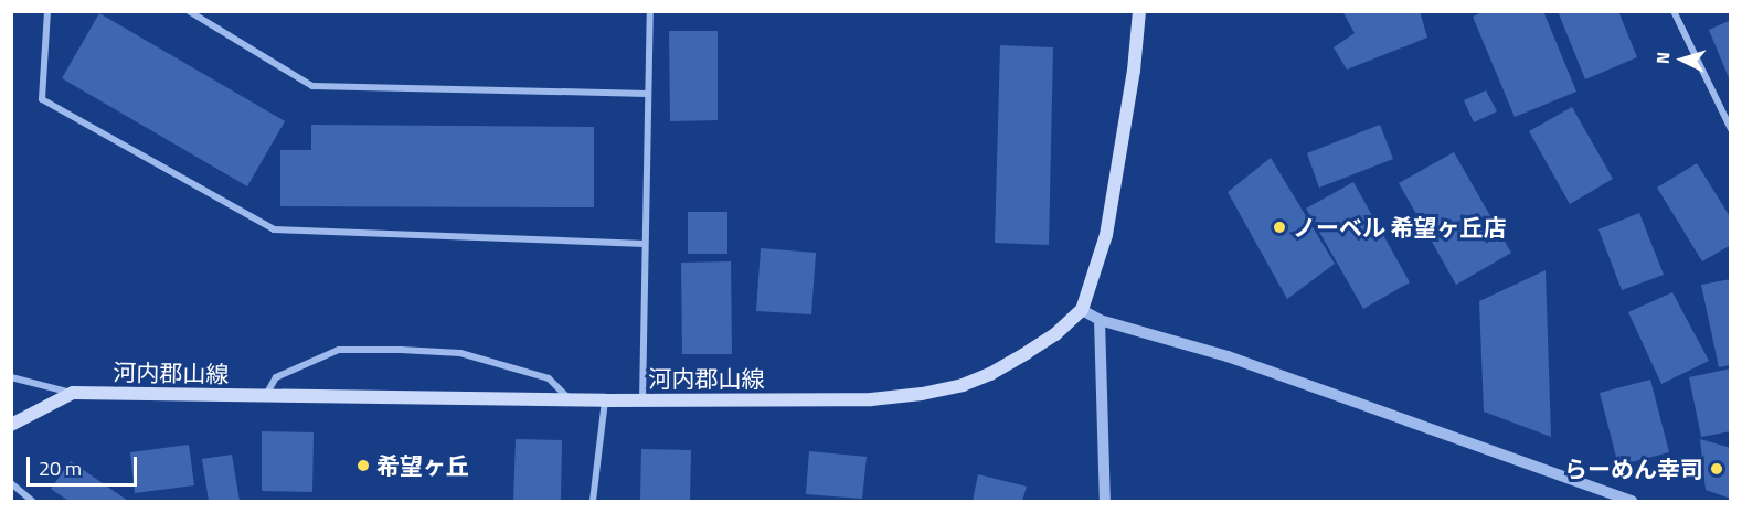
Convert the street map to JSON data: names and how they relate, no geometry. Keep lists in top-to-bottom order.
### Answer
{
  "streets": {
    "main road": ["河内郡山線"]
  },
  "places": ["ノーベル 希望ヶ丘店", "希望ヶ丘", "らーめん幸司"],
  "scale_bar": "20 m",
  "north": "left"
}
